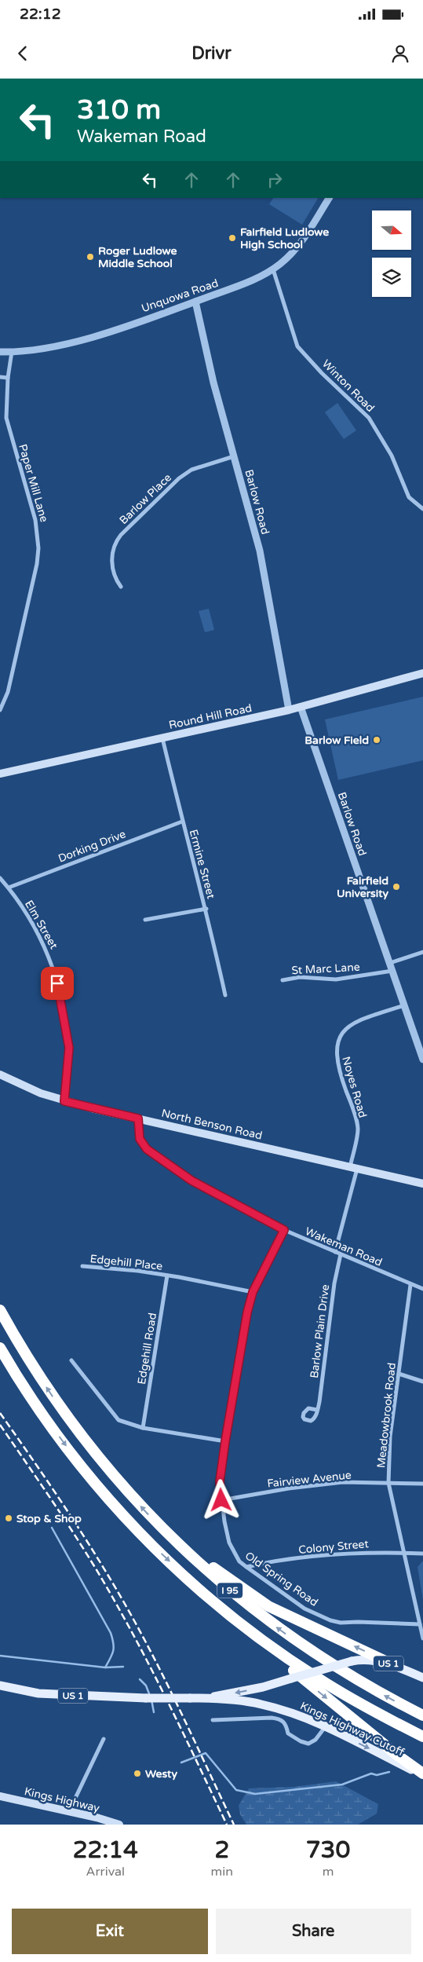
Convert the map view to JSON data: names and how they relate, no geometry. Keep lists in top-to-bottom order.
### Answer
{
  "streets": {
    "highway": ["I 95"],
    "main road": [
      "Round Hill Road",
      "North Benson Road",
      "US 1",
      "Kings Highway Cutoff",
      "Kings Highway"
    ],
    "street": [
      "Unquowa Road",
      "Winton Road",
      "Paper Mill Lane",
      "Barlow Place",
      "Barlow Road",
      "Dorking Drive",
      "Ermine Street",
      "Elm Street",
      "St Marc Lane",
      "Noyes Road",
      "Wakeman Road",
      "Edgehill Place",
      "Barlow Plain Drive",
      "Edgehill Road",
      "Meadowbrook Road",
      "Fairview Avenue",
      "Colony Street",
      "Old Spring Road"
    ]
  },
  "crossings": [
    ["Unquowa Road", "Winton Road"],
    ["Unquowa Road", "Paper Mill Lane"],
    ["Unquowa Road", "Barlow Road"],
    ["Barlow Place", "Barlow Road"],
    ["Barlow Road", "Round Hill Road"],
    ["Barlow Road", "St Marc Lane"],
    ["Barlow Road", "Noyes Road"],
    ["Round Hill Road", "Ermine Street"],
    ["Dorking Drive", "Ermine Street"],
    ["Dorking Drive", "Elm Street"],
    ["Elm Street", "North Benson Road"],
    ["Noyes Road", "North Benson Road"],
    ["Noyes Road", "Wakeman Road"],
    ["North Benson Road", "Wakeman Road"],
    ["Wakeman Road", "Barlow Plain Drive"],
    ["Wakeman Road", "Meadowbrook Road"],
    ["Wakeman Road", "Old Spring Road"],
    ["Edgehill Place", "Edgehill Road"],
    ["Meadowbrook Road", "Fairview Avenue"],
    ["Meadowbrook Road", "Colony Street"],
    ["Meadowbrook Road", "Old Spring Road"],
    ["Fairview Avenue", "Old Spring Road"],
    ["Colony Street", "Old Spring Road"]
  ],
  "places": [
    "Fairfield Ludlowe High School",
    "Roger Ludlowe Middle School",
    "Barlow Field",
    "Fairfield University",
    "Stop & Shop",
    "Westy"
  ],
  "north": "right",
  "page": {
    "status": "22:12",
    "header": "Drivr",
    "turn": ["310 m", "Wakeman Road"],
    "eta": [
      "22:14",
      "Arrival",
      "2",
      "min",
      "730",
      "m"
    ],
    "buttons": ["Exit", "Share"]
  }
}
